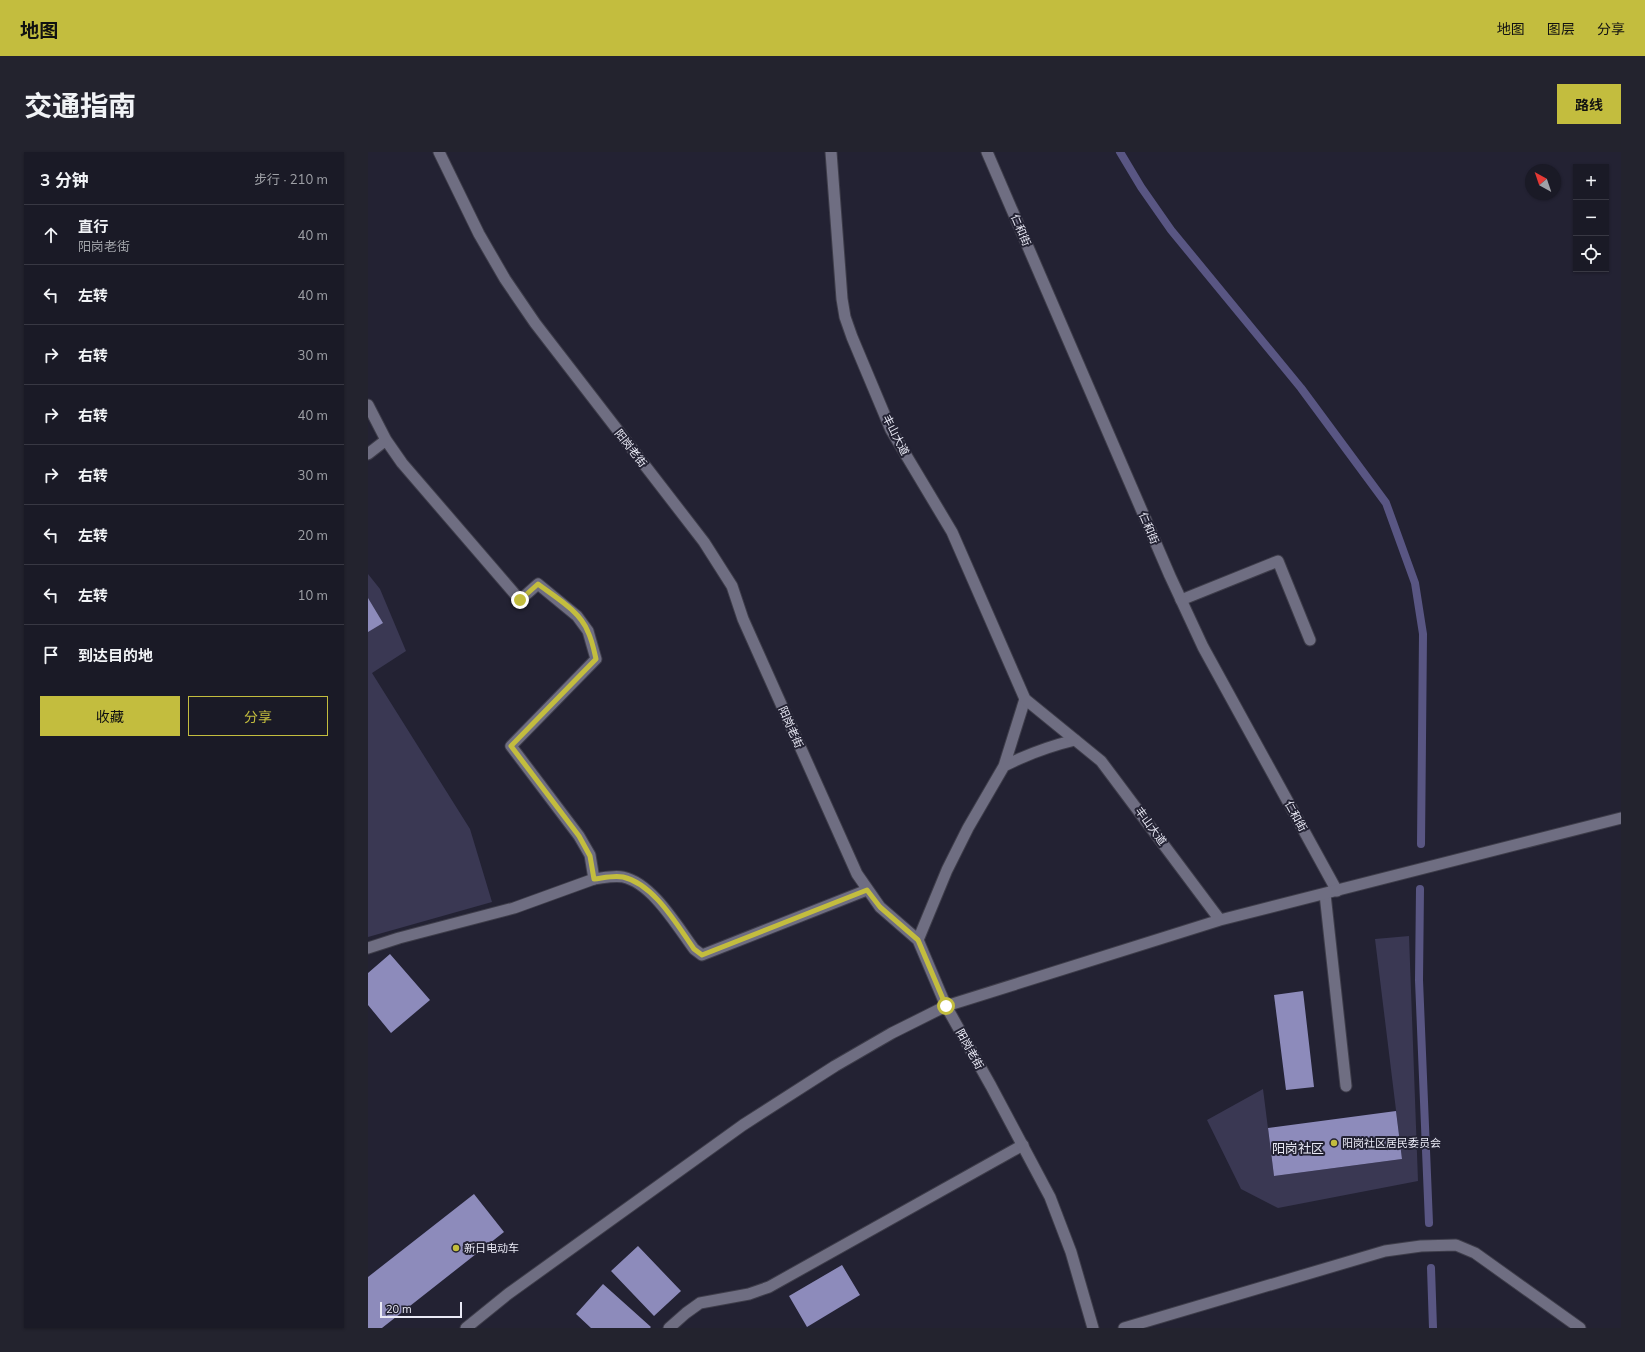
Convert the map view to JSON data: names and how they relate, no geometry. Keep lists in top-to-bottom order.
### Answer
{
  "streets": {
    "street": ["仁和街", "丰山大道", "阳岗老街"]
  },
  "districts": ["阳岗社区"],
  "places": ["阳岗社区居民委员会", "新日电动车"],
  "scale_bar": "20 m",
  "north": "top left",
  "page": {
    "header": "地图",
    "nav": ["地图", "图层", "分享"],
    "title": "交通指南",
    "buttons": [
      "路线",
      ["收藏", "分享"]
    ],
    "heading": ["3 分钟", "步行 · 210 m"],
    "map_buttons": ["+", "−"],
    "list": [
      ["直行", "阳岗老街", "40 m"],
      ["左转", "40 m"],
      ["右转", "30 m"],
      ["右转", "40 m"],
      ["右转", "30 m"],
      ["左转", "20 m"],
      ["左转", "10 m"],
      "到达目的地"
    ],
    "scale": "20 m"
  }
}
